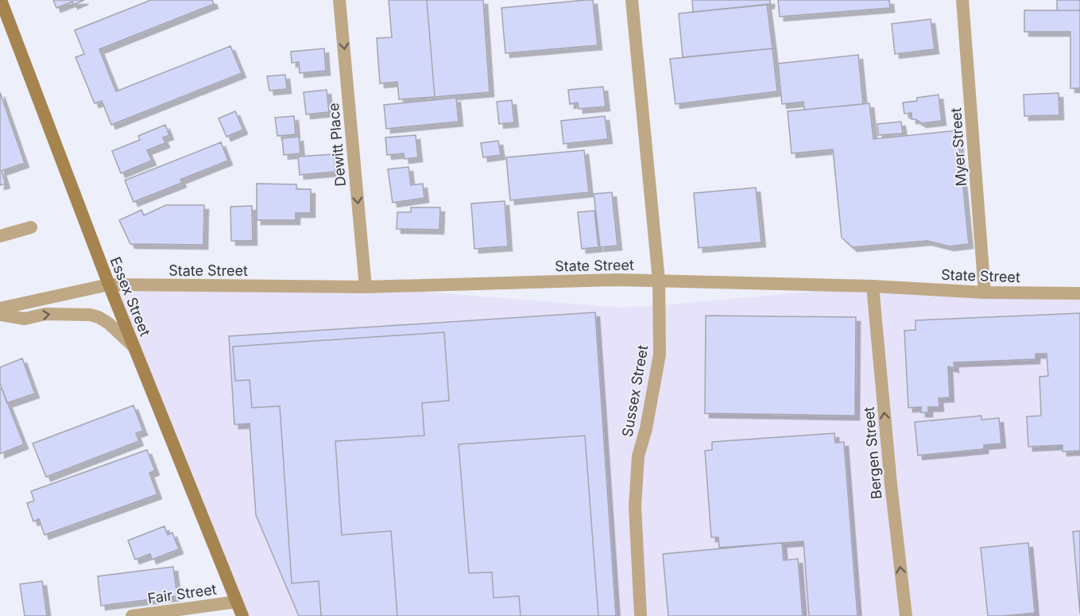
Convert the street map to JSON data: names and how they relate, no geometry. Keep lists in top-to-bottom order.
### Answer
{
  "streets": {
    "main road": ["Essex Street"],
    "street": [
      "Dewitt Place",
      "Myer Street",
      "State Street",
      "Sussex Street",
      "Bergen Street",
      "Fair Street"
    ]
  },
  "crossings": [
    ["Dewitt Place", "State Street"],
    ["Myer Street", "State Street"],
    ["State Street", "Essex Street"],
    ["State Street", "Sussex Street"],
    ["State Street", "Bergen Street"],
    ["Essex Street", "Fair Street"]
  ],
  "one_way": ["Dewitt Place", "Bergen Street"]
}
